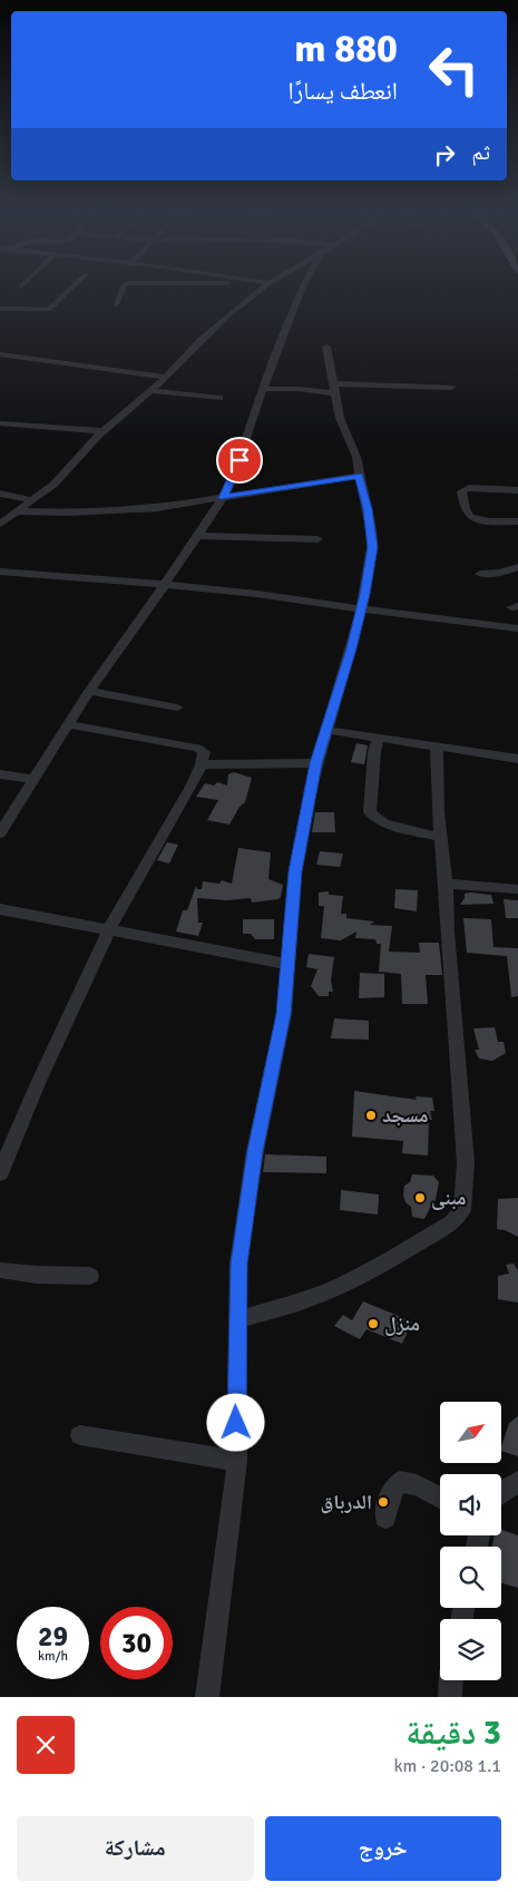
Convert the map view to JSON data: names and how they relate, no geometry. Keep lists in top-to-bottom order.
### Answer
{
  "places": [
    "مسجد",
    "مبنى",
    "منزل",
    "الدرباق"
  ],
  "north": "top right",
  "page": {
    "turn": ["880 m", "انعطف يسارًا"],
    "then": "ثم",
    "speed": "29 km/h",
    "limit": "30",
    "heading": ["3 دقيقة", "1.1 km · 20:08"],
    "buttons": ["خروج", "مشاركة"]
  }
}
